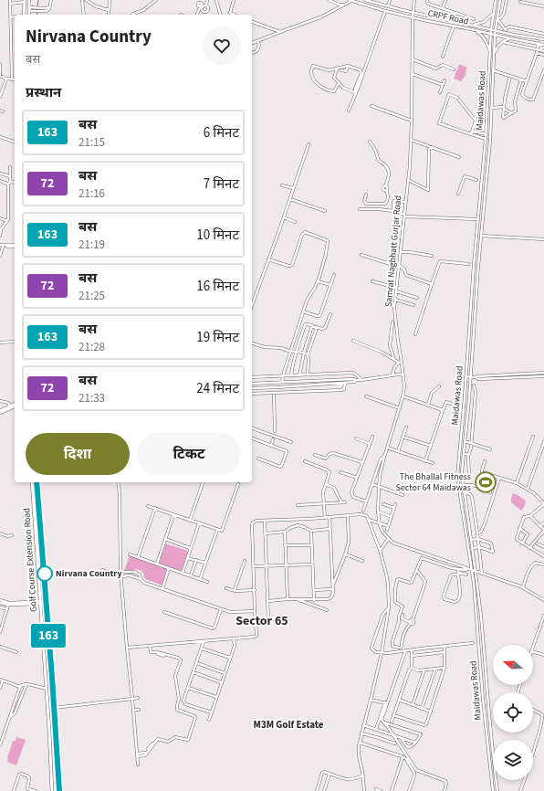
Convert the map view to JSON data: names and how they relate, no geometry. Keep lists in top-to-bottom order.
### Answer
{
  "streets": {
    "main road": ["Golf Course Extension Road"],
    "street": ["CRPF Road", "Maidawas Road", "Samrat Nagbhatt Gurjar Road"]
  },
  "crossings": [
    ["CRPF Road", "Maidawas Road"],
    ["CRPF Road", "Samrat Nagbhatt Gurjar Road"]
  ],
  "districts": ["Sector 65", "M3M Golf Estate"],
  "places": {
    "sports": ["The Bhallal Fitness Sector 64 Maidawas"],
    "other": ["Nirvana Country"]
  },
  "lines": ["bus line 163"],
  "north": "left",
  "page": {
    "on_map": "163",
    "heading": [
      ["Nirvana Country", "बस"],
      "प्रस्थान"
    ],
    "list": [
      {
        "mark": "163",
        "name": "बस",
        "note": "21:15",
        "value": "6 मिनट"
      },
      {
        "mark": "72",
        "name": "बस",
        "note": "21:16",
        "value": "7 मिनट"
      },
      {
        "mark": "163",
        "name": "बस",
        "note": "21:19",
        "value": "10 मिनट"
      },
      {
        "mark": "72",
        "name": "बस",
        "note": "21:25",
        "value": "16 मिनट"
      },
      {
        "mark": "163",
        "name": "बस",
        "note": "21:28",
        "value": "19 मिनट"
      },
      {
        "mark": "72",
        "name": "बस",
        "note": "21:33",
        "value": "24 मिनट"
      }
    ],
    "buttons": ["दिशा", "टिकट"]
  }
}
